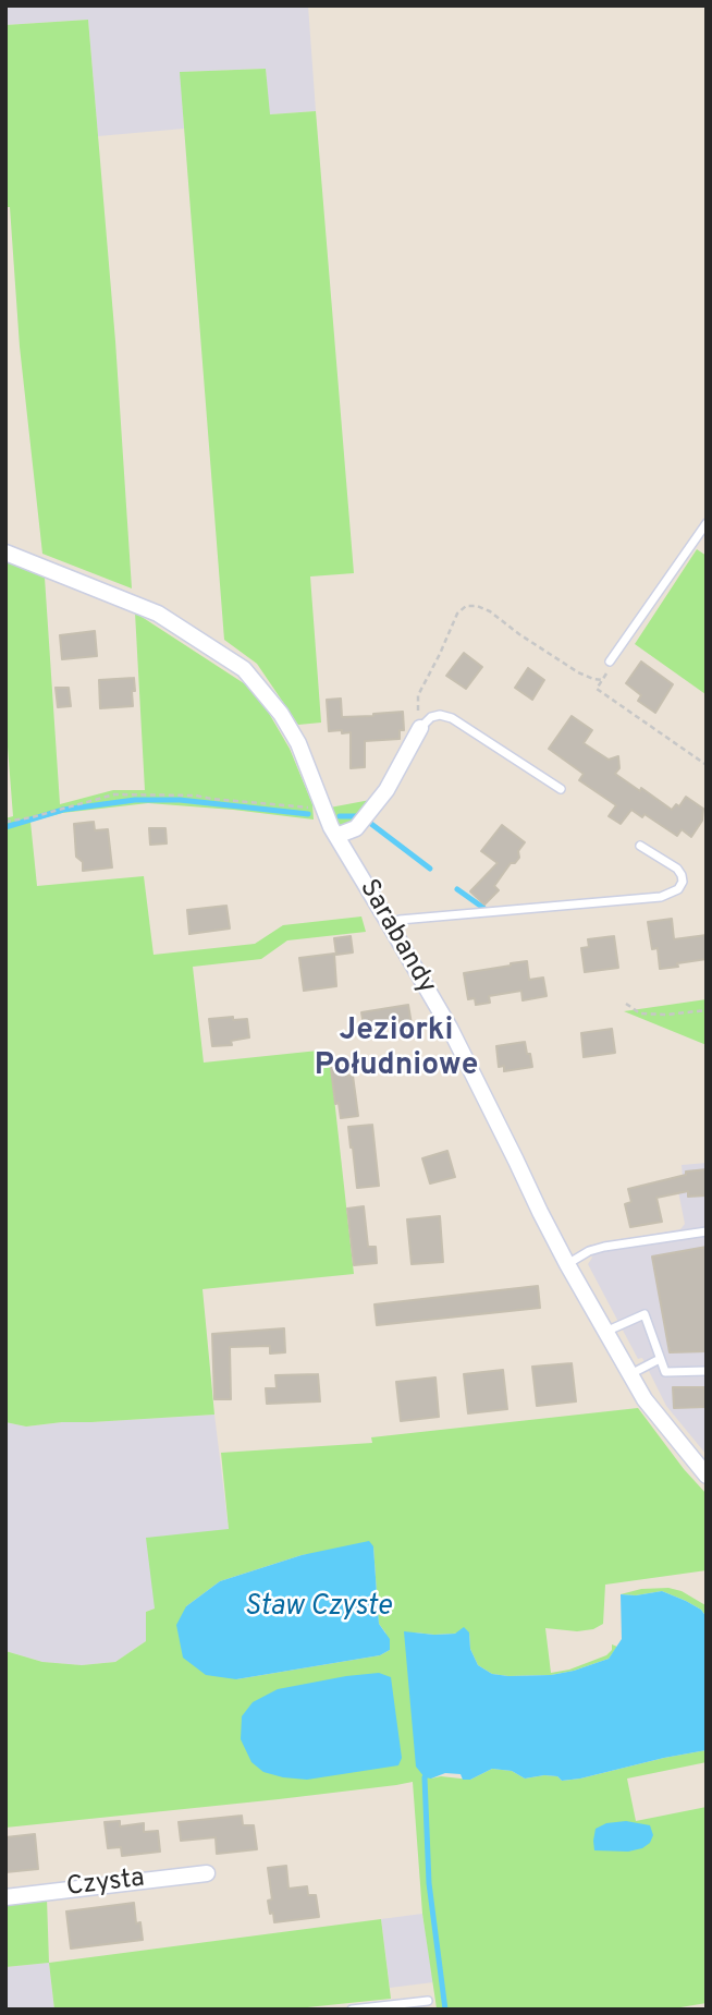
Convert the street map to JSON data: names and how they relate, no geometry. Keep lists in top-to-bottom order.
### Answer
{
  "streets": {
    "street": ["Sarabandy", "Czysta"]
  },
  "districts": ["Jeziorki Południowe"],
  "water": ["Staw Czyste"]
}
